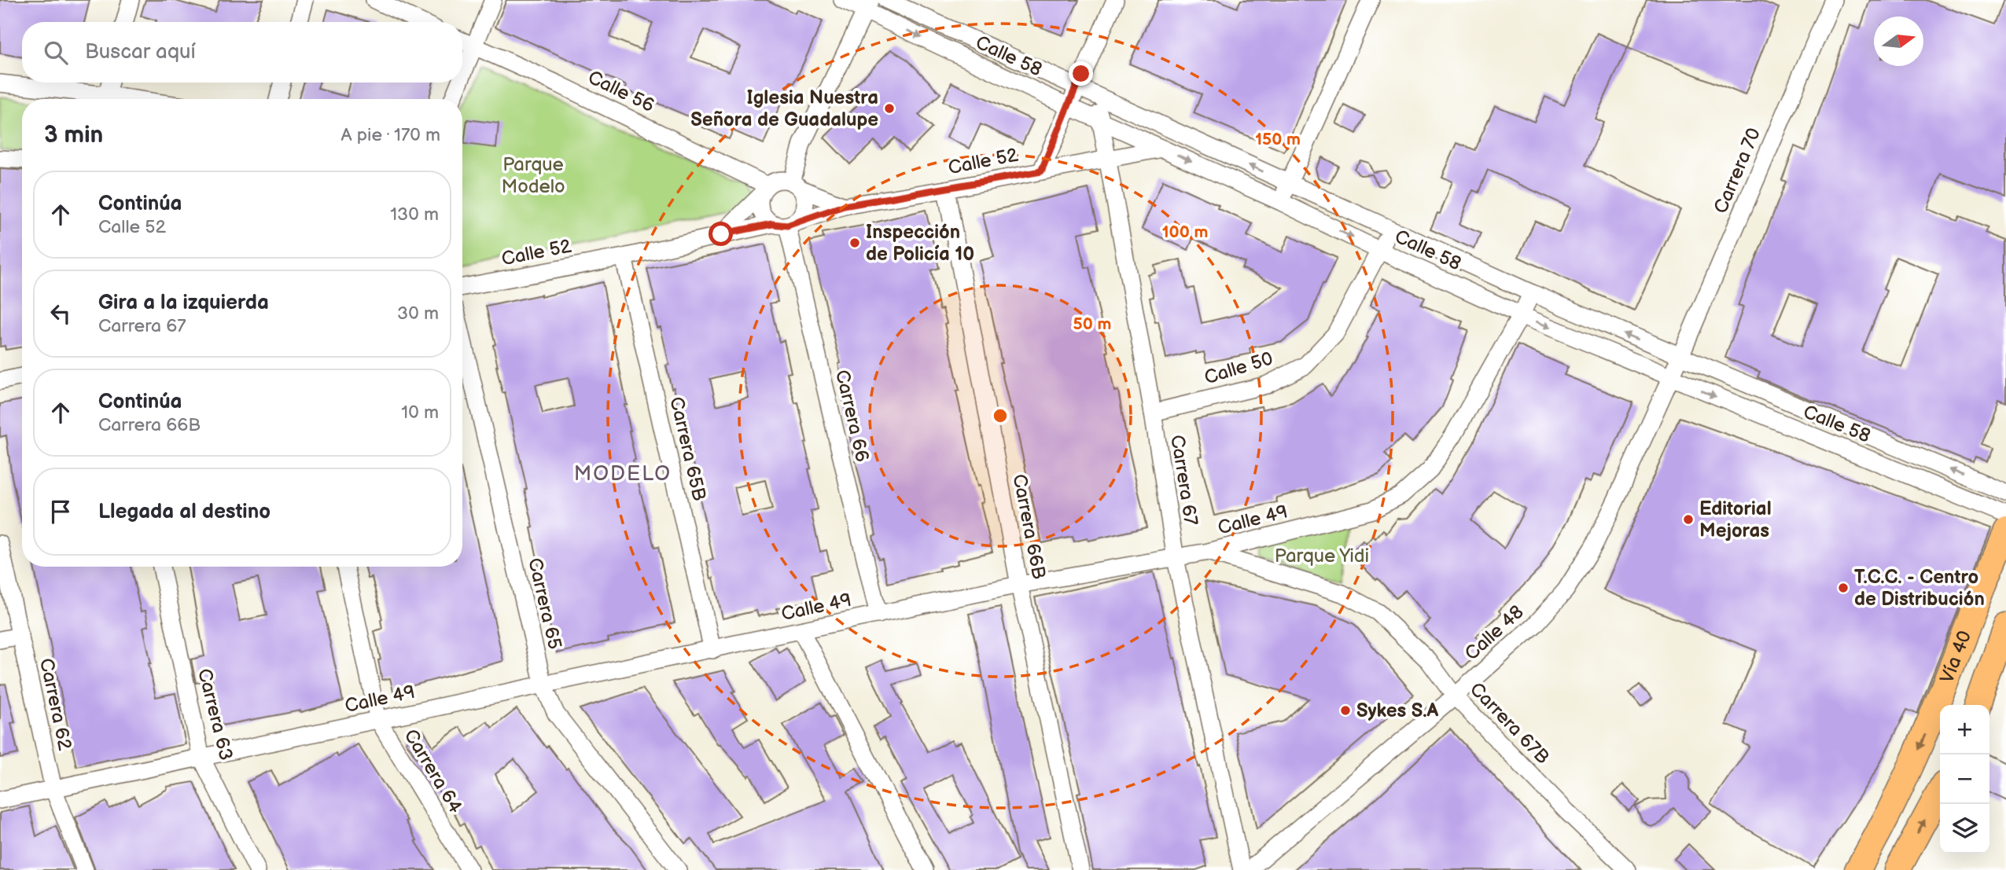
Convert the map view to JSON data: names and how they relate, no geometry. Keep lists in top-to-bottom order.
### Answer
{
  "streets": {
    "highway": ["Vía 40"],
    "street": [
      "Calle 58",
      "Calle 56",
      "Calle 52",
      "Carrera 70",
      "Calle 50",
      "Carrera 66",
      "Carrera 65B",
      "Carrera 67",
      "Calle 49",
      "Carrera 66B",
      "Carrera 65",
      "Calle 48",
      "Carrera 62",
      "Carrera 63",
      "Carrera 67B",
      "Carrera 64"
    ]
  },
  "crossings": [
    ["Calle 58", "Calle 52"],
    ["Calle 58", "Carrera 70"],
    ["Calle 58", "Calle 50"],
    ["Calle 58", "Carrera 67"],
    ["Calle 58", "Calle 49"],
    ["Calle 58", "Calle 48"],
    ["Calle 52", "Carrera 66"],
    ["Calle 52", "Carrera 65B"],
    ["Calle 52", "Carrera 67"],
    ["Calle 52", "Carrera 66B"],
    ["Carrera 70", "Calle 48"],
    ["Calle 50", "Carrera 67"],
    ["Carrera 66", "Calle 49"],
    ["Carrera 65B", "Calle 49"],
    ["Carrera 67", "Calle 49"],
    ["Calle 49", "Carrera 66B"],
    ["Calle 49", "Carrera 65"],
    ["Calle 49", "Carrera 62"],
    ["Calle 49", "Carrera 63"],
    ["Calle 49", "Carrera 67B"],
    ["Calle 49", "Carrera 64"],
    ["Calle 48", "Carrera 67B"]
  ],
  "districts": ["MODELO"],
  "parks": ["Parque Modelo", "Parque Yidi"],
  "places": [
    "Iglesia Nuestra Señora de Guadalupe",
    "Inspección de Policía 10",
    "Editorial Mejoras",
    "T.C.C. - Centro de Distribución",
    "Sykes S.A"
  ],
  "north": "right",
  "page": {
    "search": "Buscar aquí",
    "heading": ["3 min", "A pie · 170 m"],
    "list": [
      ["Continúa", "Calle 52", "130 m"],
      ["Gira a la izquierda", "Carrera 67", "30 m"],
      ["Continúa", "Carrera 66B", "10 m"],
      "Llegada al destino"
    ],
    "map_buttons": ["+", "−"]
  },
  "rings": ["150 m", "100 m", "50 m"]
}
